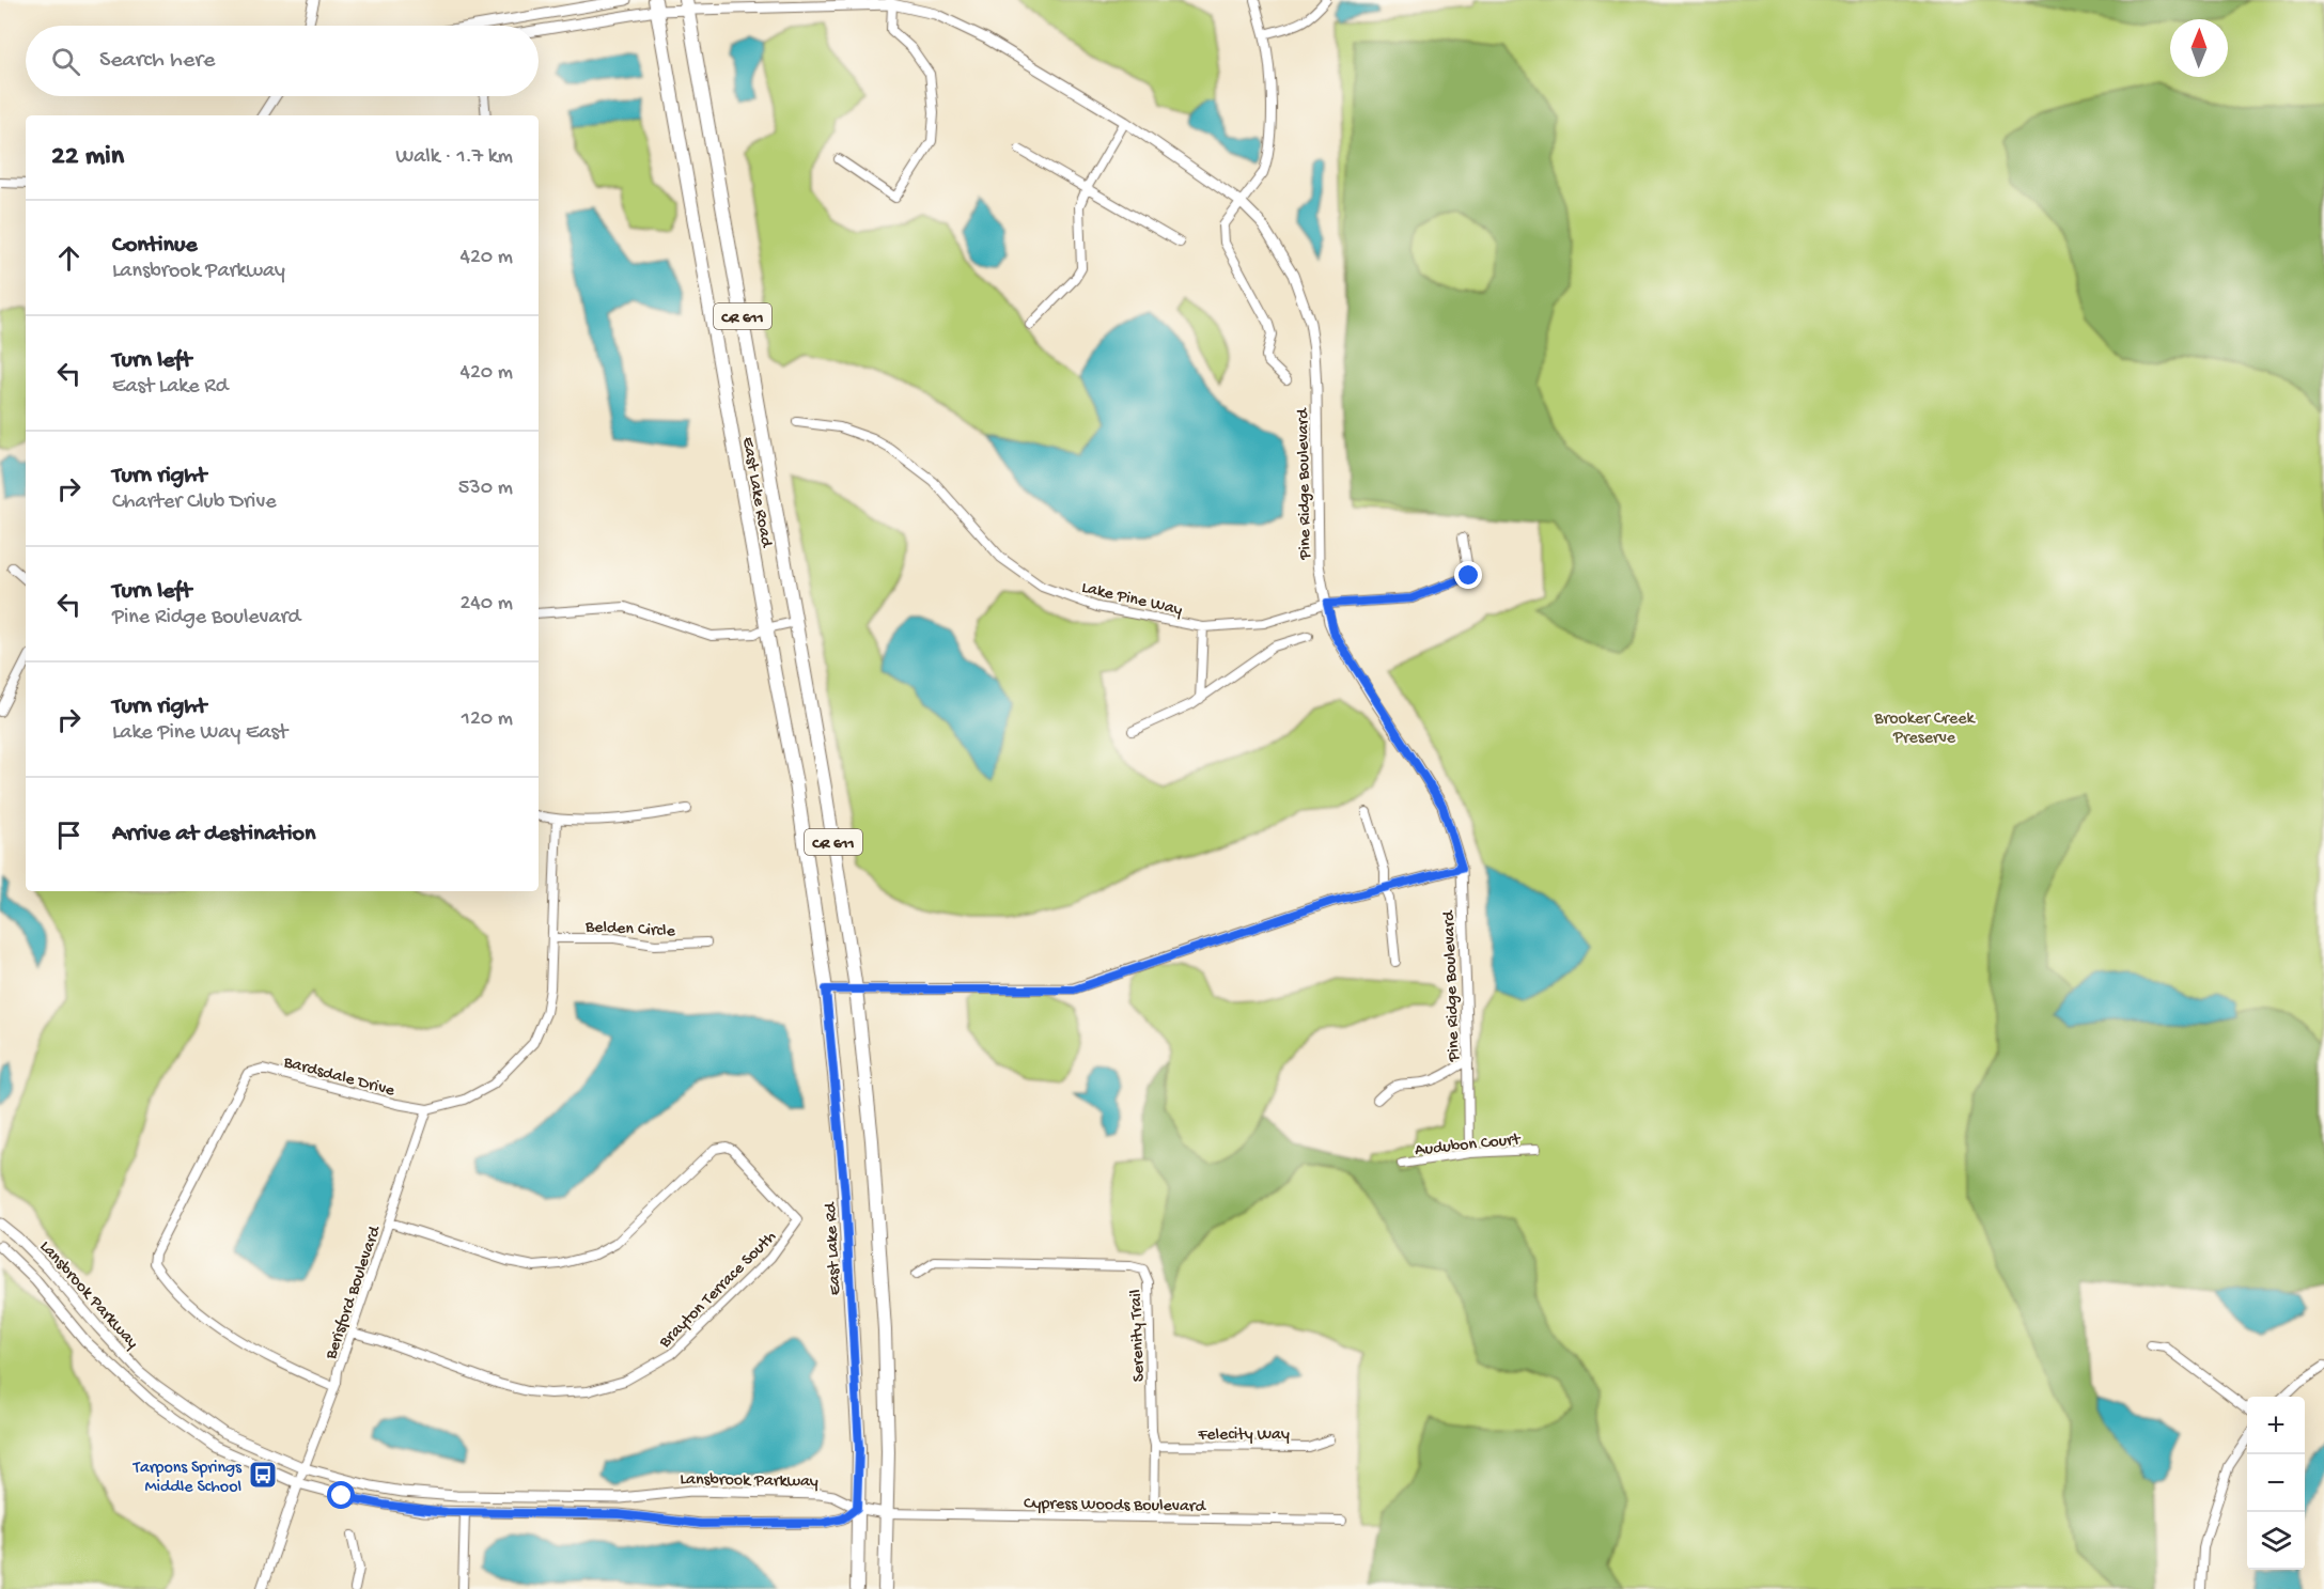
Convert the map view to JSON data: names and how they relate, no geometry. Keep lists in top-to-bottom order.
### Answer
{
  "streets": {
    "main road": ["CR 611", "East Lake Road", "East Lake Rd"],
    "street": [
      "Pine Ridge Boulevard",
      "Lake Pine Way",
      "Belden Circle",
      "Bardsdale Drive",
      "Audubon Court",
      "Brayton Terrace South",
      "Berisford Boulevard",
      "Lansbrook Parkway",
      "Serenity Trail",
      "Felecity Way",
      "Cypress Woods Boulevard"
    ]
  },
  "crossings": [
    ["CR 611", "East Lake Road"],
    ["CR 611", "East Lake Rd"],
    ["CR 611", "Lansbrook Parkway"],
    ["CR 611", "Cypress Woods Boulevard"],
    ["Pine Ridge Boulevard", "East Lake Road"],
    ["Pine Ridge Boulevard", "Lake Pine Way"],
    ["Pine Ridge Boulevard", "Audubon Court"],
    ["East Lake Road", "East Lake Rd"],
    ["Belden Circle", "Bardsdale Drive"],
    ["Bardsdale Drive", "Berisford Boulevard"],
    ["East Lake Rd", "Lansbrook Parkway"],
    ["Brayton Terrace South", "Berisford Boulevard"],
    ["Berisford Boulevard", "Lansbrook Parkway"],
    ["Serenity Trail", "Felecity Way"],
    ["Serenity Trail", "Cypress Woods Boulevard"]
  ],
  "parks": ["Brooker Creek Preserve"],
  "places": {
    "bus stop": ["Tarpons Springs Middle School"]
  },
  "north": "top",
  "page": {
    "search": "Search here",
    "heading": ["22 min", "Walk · 1.7 km"],
    "list": [
      ["Continue", "Lansbrook Parkway", "420 m"],
      ["Turn left", "East Lake Rd", "420 m"],
      ["Turn right", "Charter Club Drive", "530 m"],
      ["Turn left", "Pine Ridge Boulevard", "240 m"],
      ["Turn right", "Lake Pine Way East", "120 m"],
      "Arrive at destination"
    ],
    "map_buttons": ["+", "−"]
  }
}
